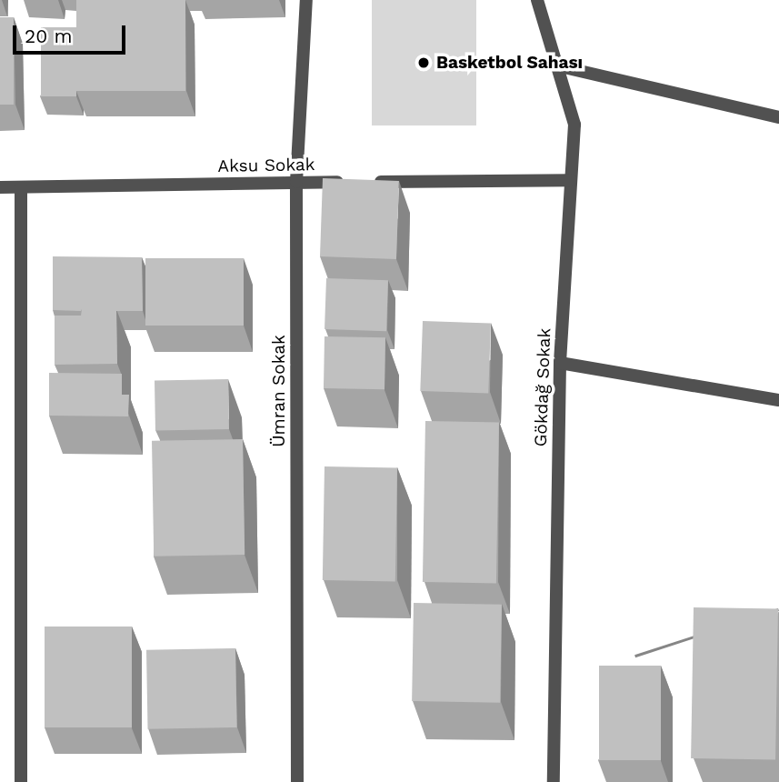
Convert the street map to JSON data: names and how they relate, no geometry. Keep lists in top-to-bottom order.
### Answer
{
  "streets": {
    "street": ["Aksu Sokak", "Gökdağ Sokak", "Ümran Sokak"]
  },
  "crossings": [
    ["Aksu Sokak", "Ümran Sokak"]
  ],
  "places": ["Basketbol Sahası"],
  "scale_bar": "20 m"
}
